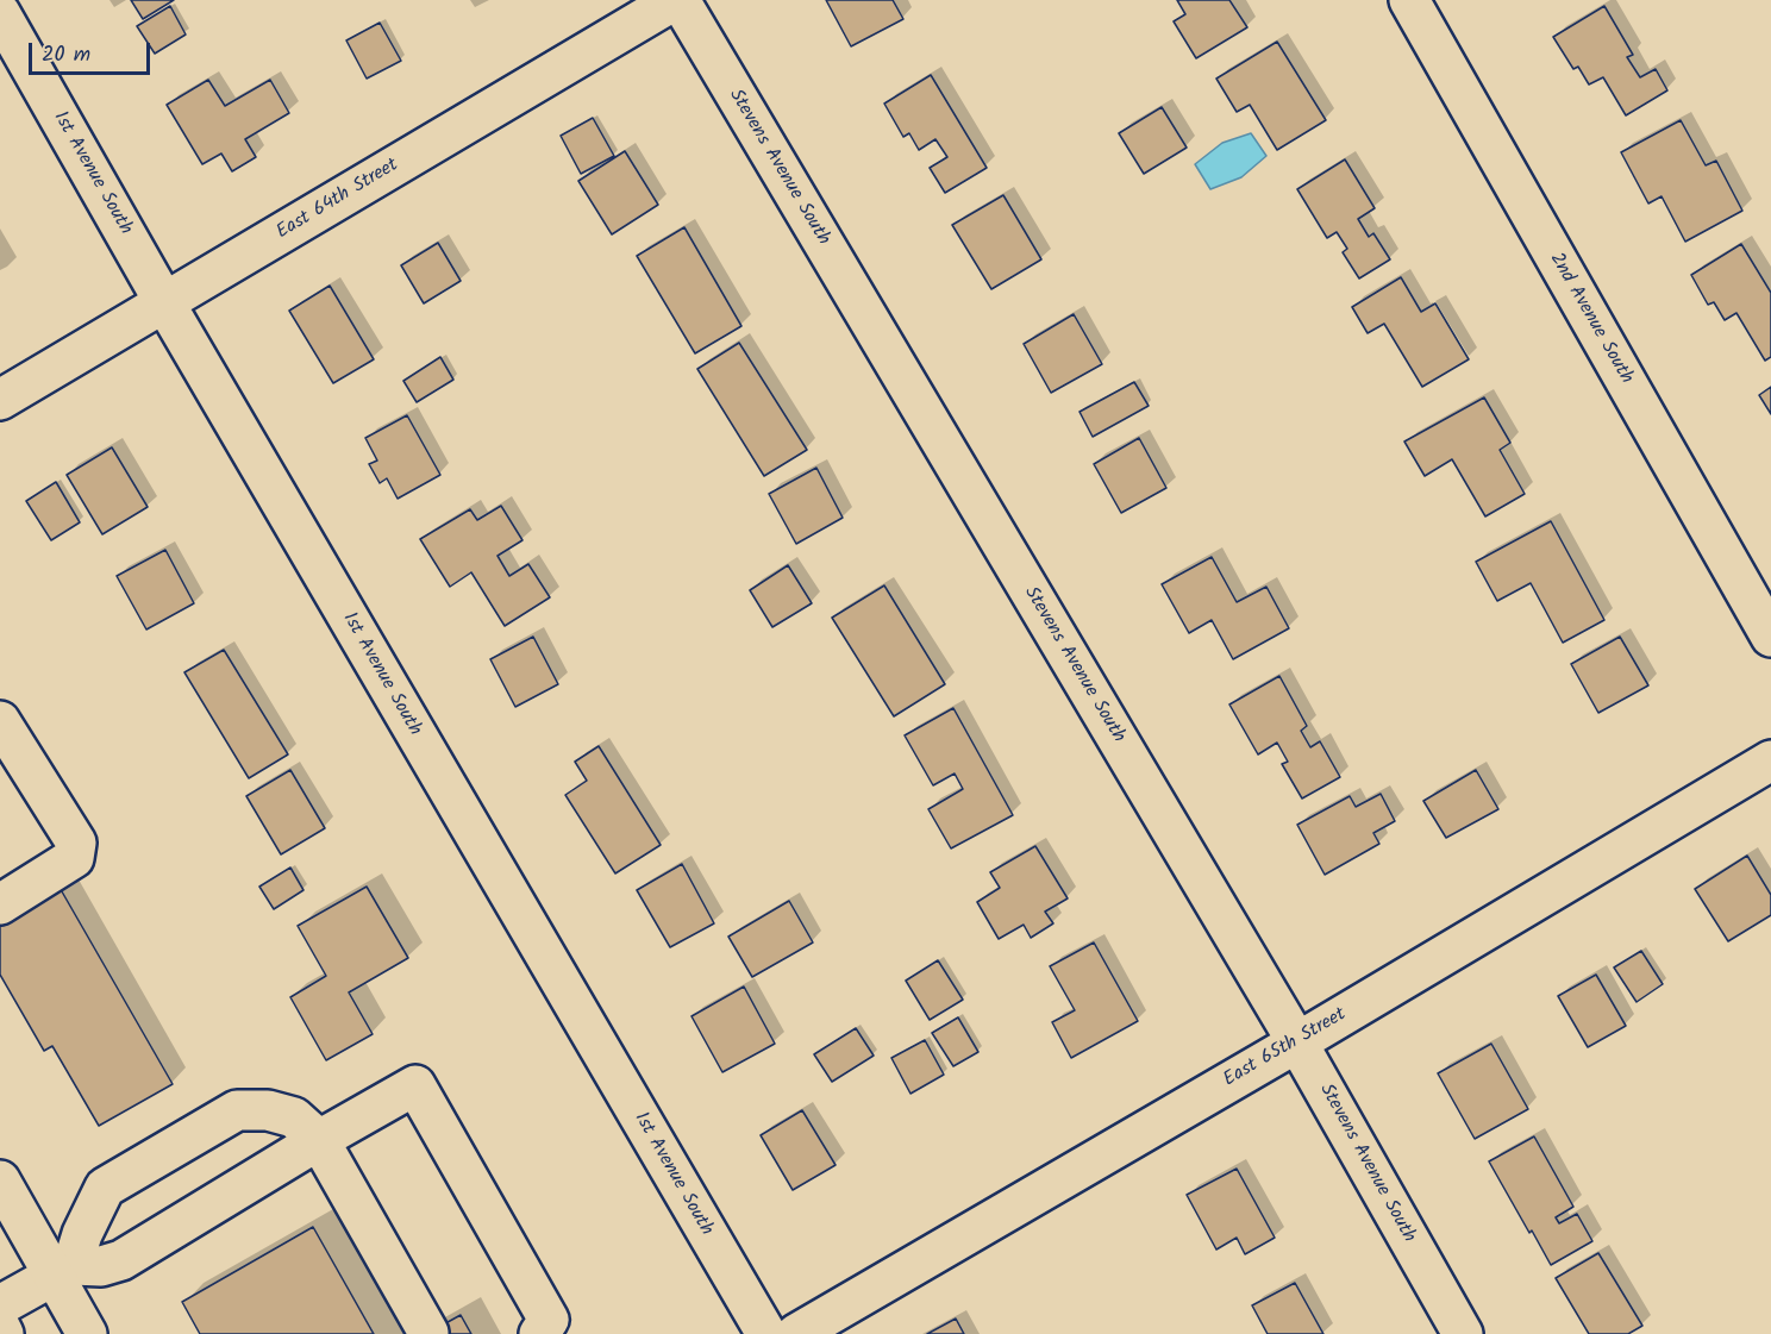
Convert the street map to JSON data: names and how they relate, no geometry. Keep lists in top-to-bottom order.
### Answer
{
  "streets": {
    "street": [
      "Stevens Avenue South",
      "1st Avenue South",
      "East 64th Street",
      "2nd Avenue South",
      "East 65th Street"
    ]
  },
  "crossings": [
    ["Stevens Avenue South", "East 64th Street"],
    ["Stevens Avenue South", "East 65th Street"],
    ["1st Avenue South", "East 64th Street"]
  ],
  "scale_bar": "20 m"
}
